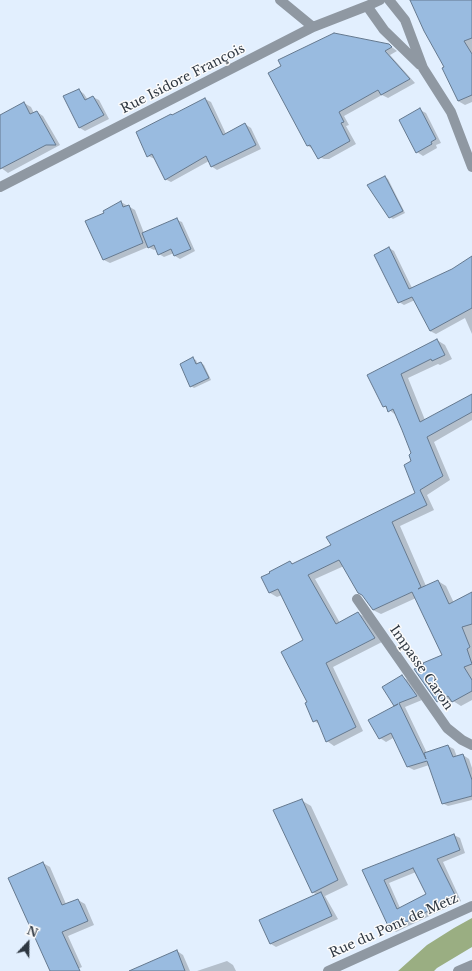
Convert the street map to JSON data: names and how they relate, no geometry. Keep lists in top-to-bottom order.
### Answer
{
  "streets": {
    "street": ["Rue Isidore François", "Impasse Caron", "Rue du Pont de Metz"]
  },
  "north": "top"
}
